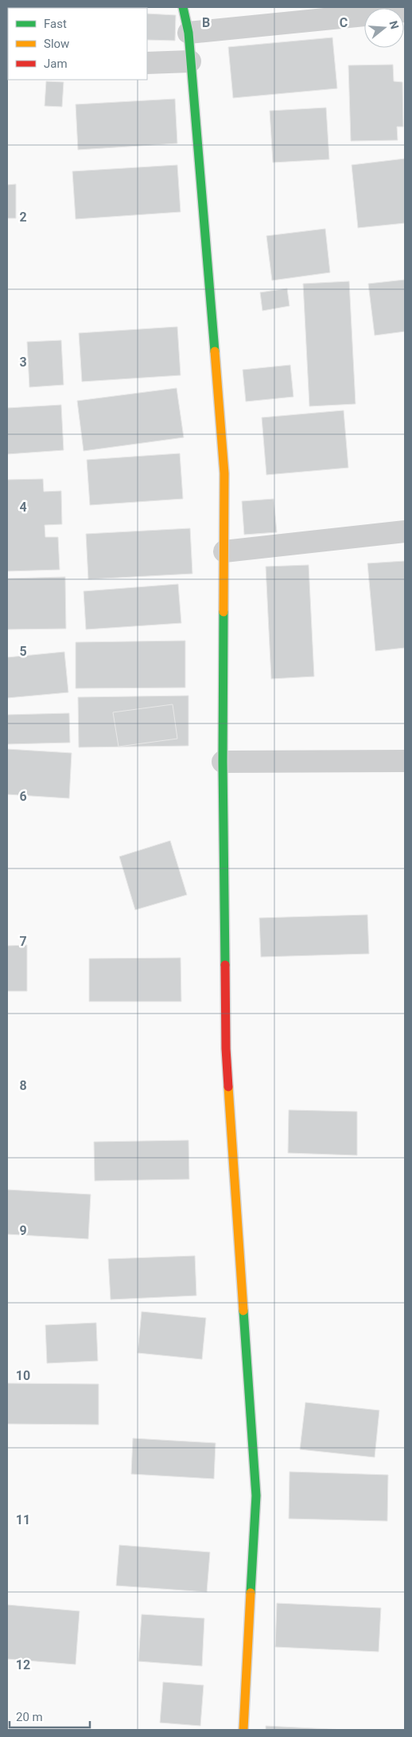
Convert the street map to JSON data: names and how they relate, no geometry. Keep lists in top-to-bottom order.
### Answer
{
  "legend": ["Fast", "Slow", "Jam"],
  "scale_bar": "20 m",
  "north": "right",
  "grid": {
    "columns": ["B", "C"],
    "rows": [
      "2",
      "3",
      "4",
      "5",
      "6",
      "7",
      "8",
      "9",
      "10",
      "11",
      "12"
    ]
  }
}
